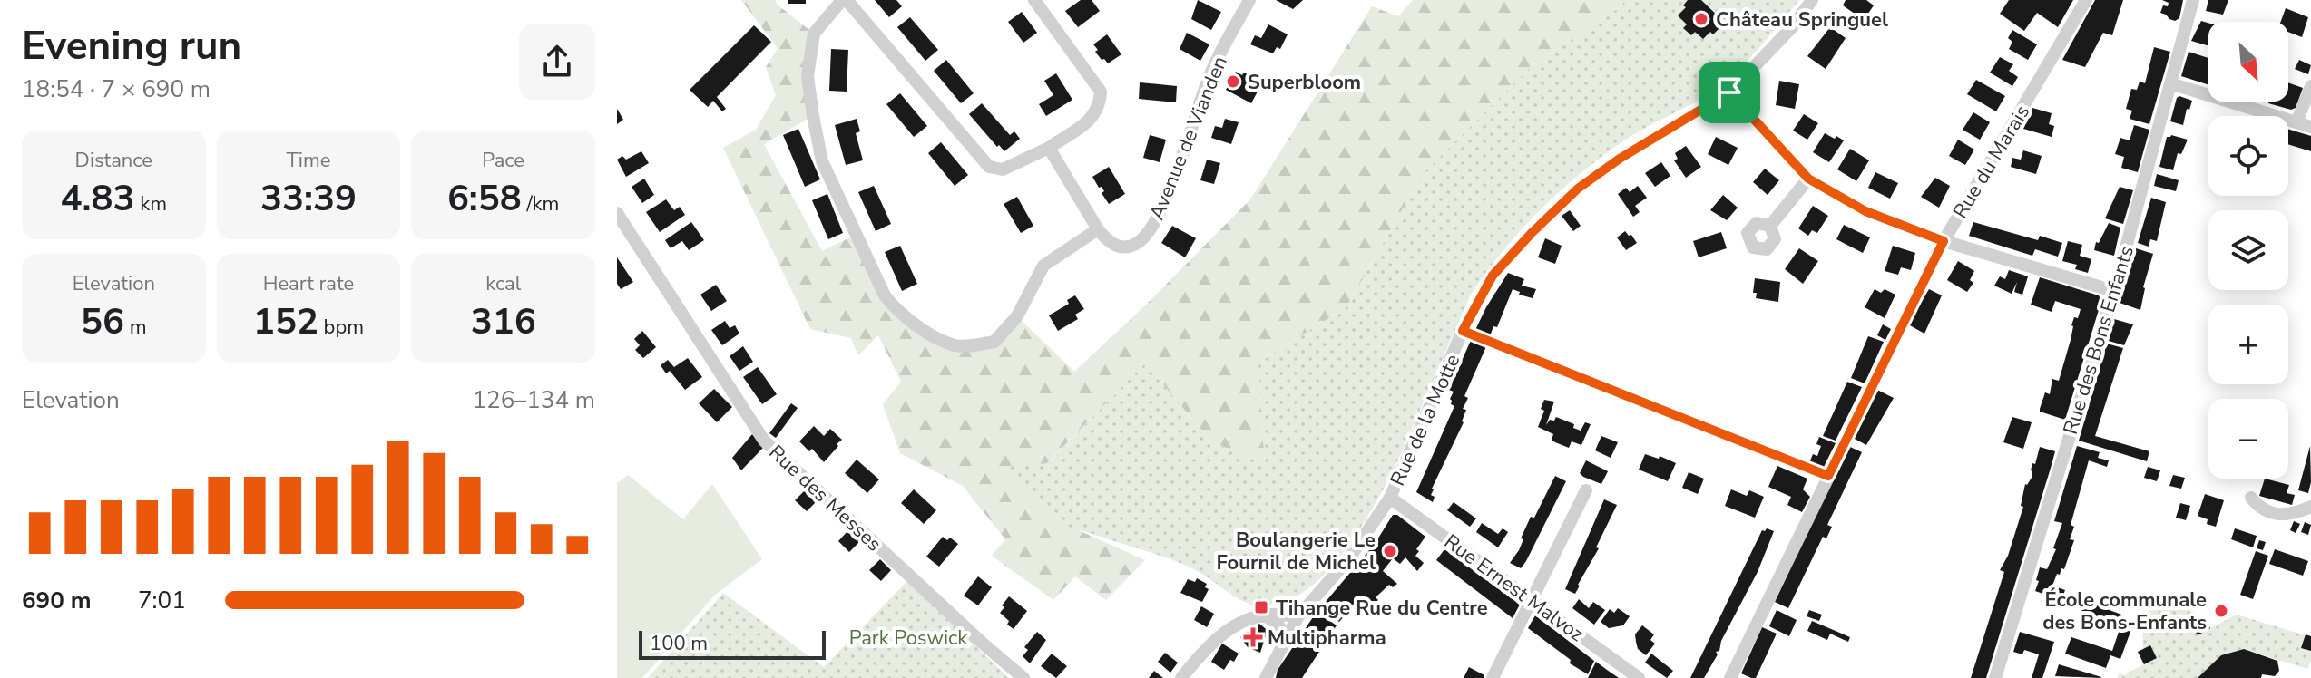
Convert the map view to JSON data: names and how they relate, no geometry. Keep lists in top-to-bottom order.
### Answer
{
  "streets": {
    "street": [
      "Avenue de Vianden",
      "Rue du Marais",
      "Rue des Bons Enfants",
      "Rue de la Motte",
      "Rue des Messes",
      "Rue Ernest Malvoz"
    ]
  },
  "crossings": [
    ["Rue de la Motte", "Rue Ernest Malvoz"]
  ],
  "parks": ["Park Poswick"],
  "places": {
    "other": [
      "Château Springuel",
      "Superbloom",
      "Boulangerie Le Fournil de Michel",
      "École communale des Bons-Enfants"
    ],
    "transit": ["Tihange Rue du Centre"],
    "health": ["Multipharma"]
  },
  "scale_bar": "100 m",
  "north": "bottom right",
  "page": {
    "heading": ["Evening run", "18:54 · 7 × 690 m"],
    "map_buttons": ["+", "−"],
    "stats": [
      ["Distance", "4.83 km"],
      ["Time", "33:39"],
      ["Pace", "6:58 /km"],
      ["Elevation", "56 m"],
      ["Heart rate", "152 bpm"],
      ["kcal", "316"]
    ],
    "chart": ["Elevation", "126–134 m"],
    "list": [
      {
        "name": "690 m",
        "note": "7:01"
      }
    ],
    "scale": "100 m"
  }
}
